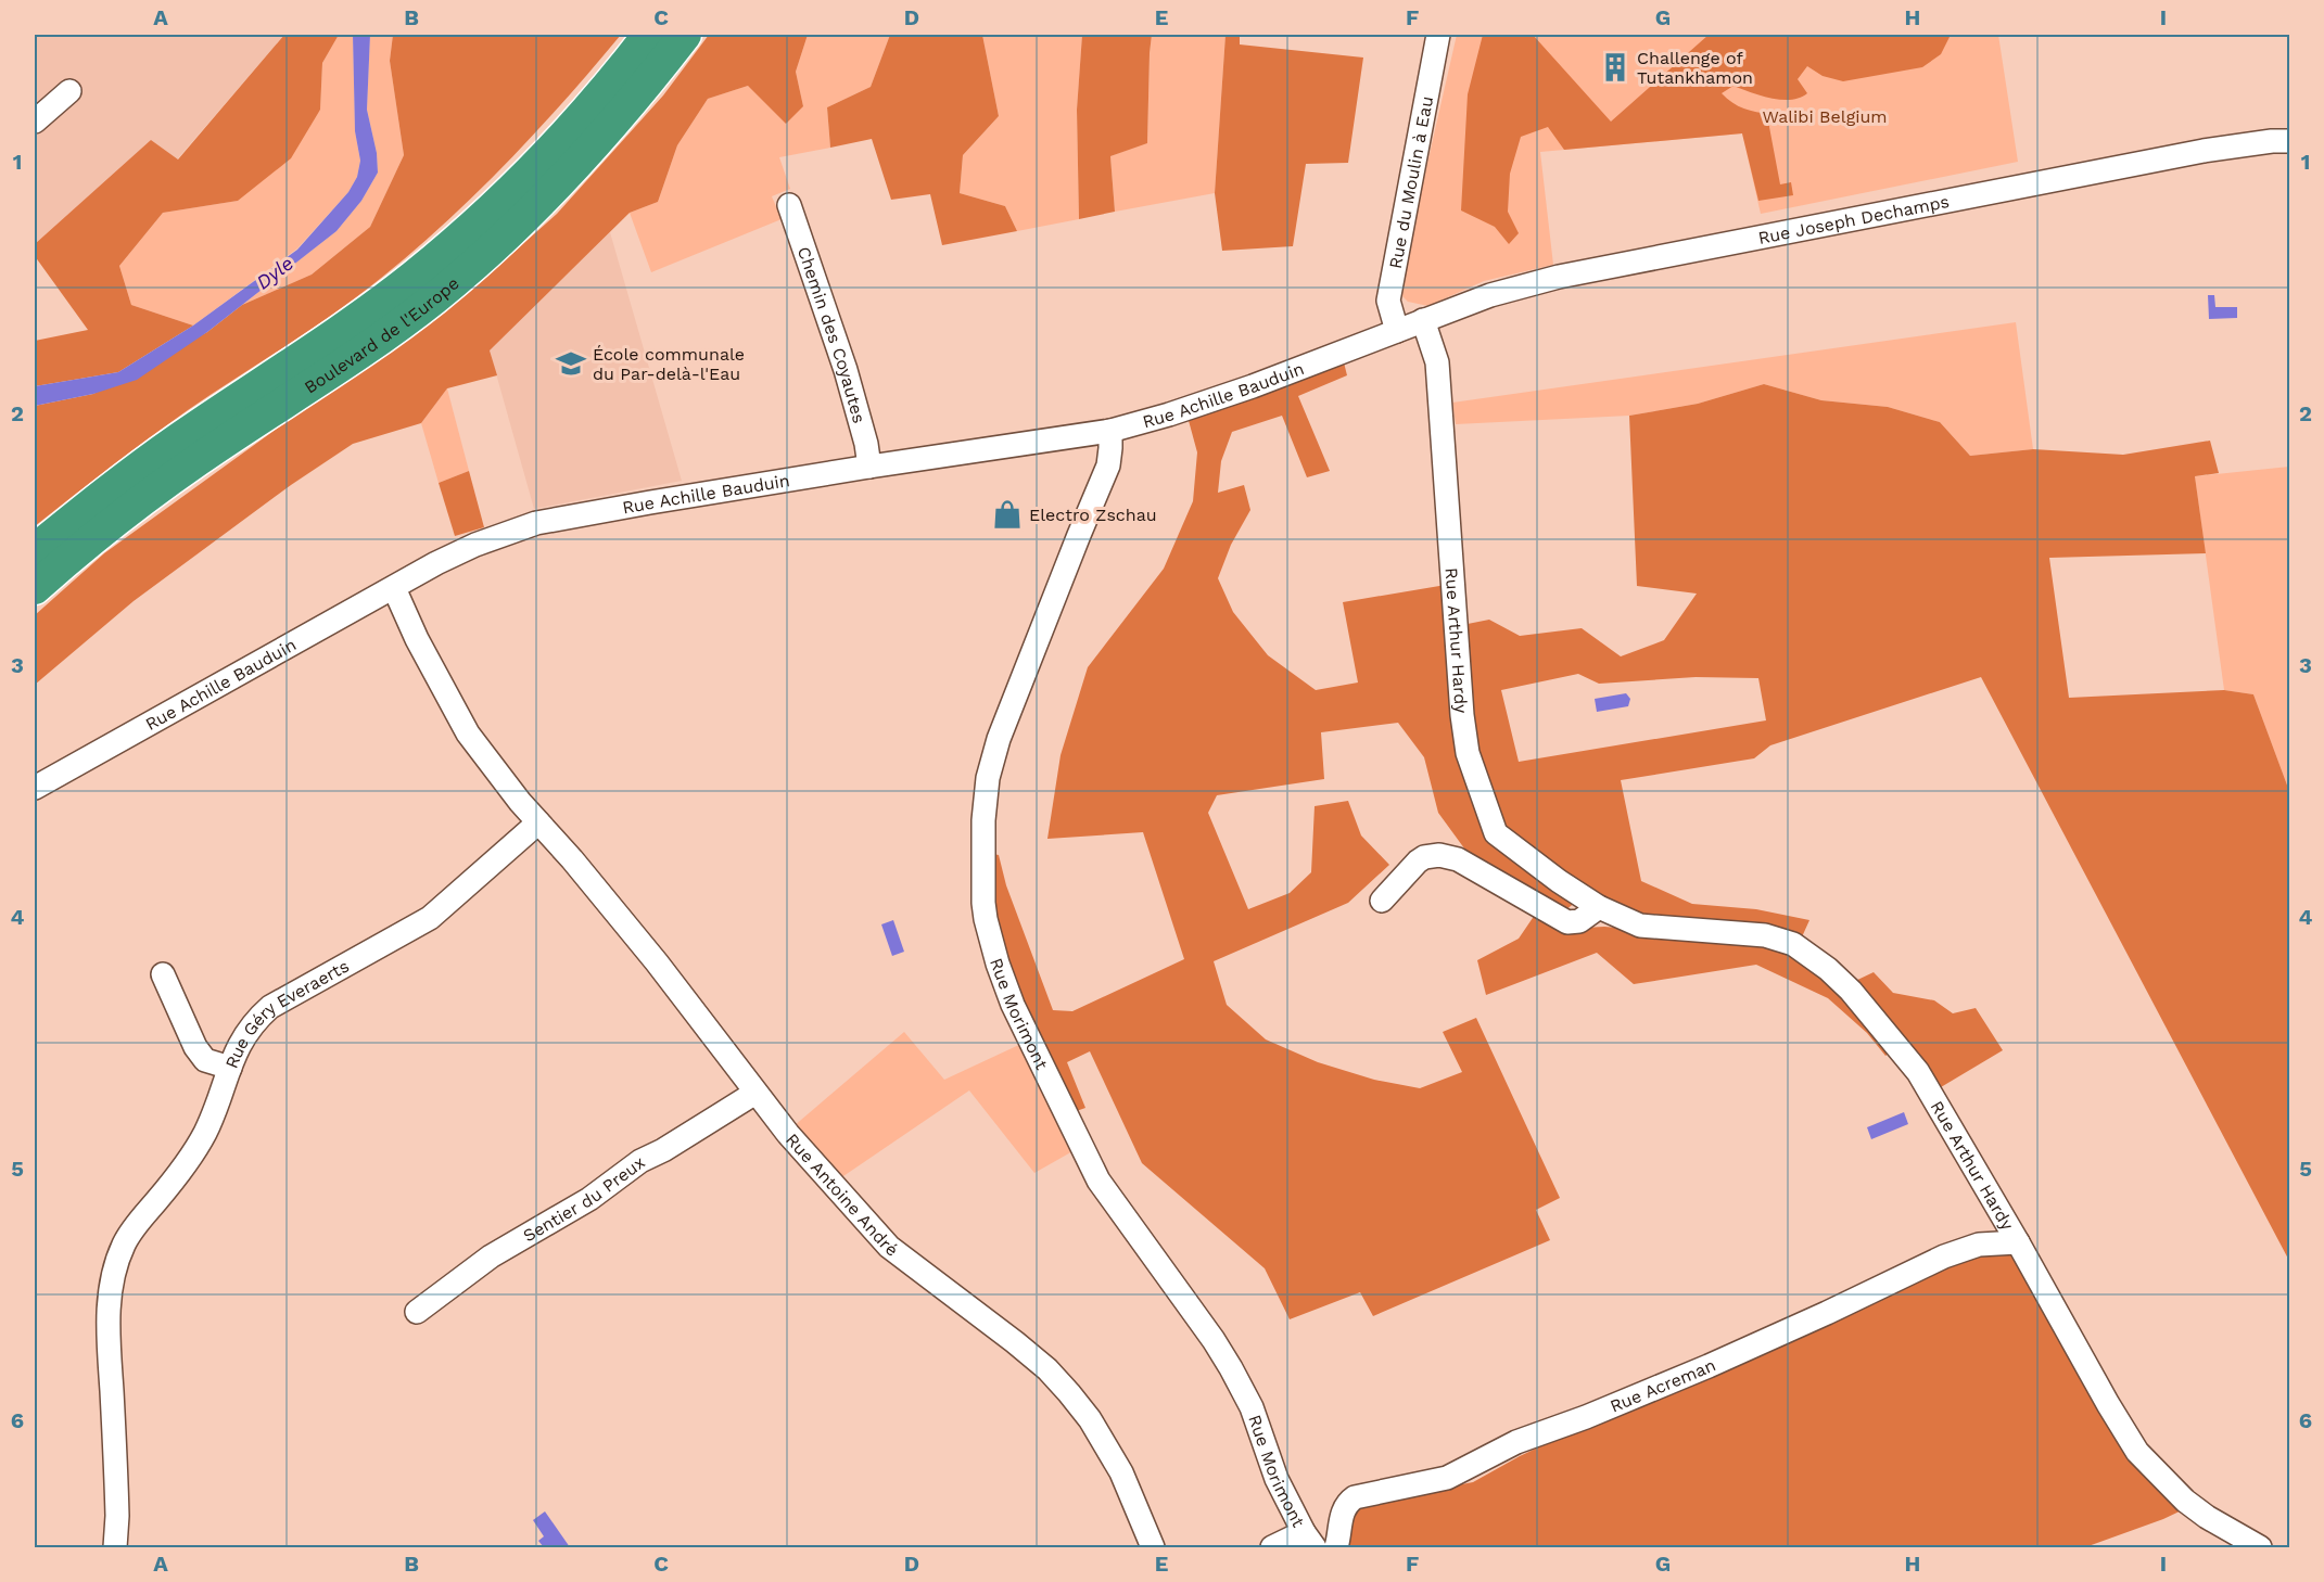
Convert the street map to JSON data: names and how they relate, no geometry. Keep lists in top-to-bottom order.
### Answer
{
  "streets": {
    "highway": ["Boulevard de l'Europe"],
    "street": [
      "Rue du Moulin à Eau",
      "Rue Joseph Dechamps",
      "Chemin des Coyautes",
      "Rue Achille Bauduin",
      "Rue Arthur Hardy",
      "Rue Morimont",
      "Rue Géry Everaerts",
      "Rue Antoine André",
      "Sentier du Preux",
      "Rue Acreman"
    ]
  },
  "crossings": [
    ["Rue du Moulin à Eau", "Rue Achille Bauduin"],
    ["Rue Joseph Dechamps", "Rue Achille Bauduin"],
    ["Rue Joseph Dechamps", "Rue Arthur Hardy"],
    ["Chemin des Coyautes", "Rue Achille Bauduin"],
    ["Rue Achille Bauduin", "Rue Arthur Hardy"],
    ["Rue Achille Bauduin", "Rue Morimont"],
    ["Rue Arthur Hardy", "Rue Acreman"],
    ["Rue Géry Everaerts", "Rue Antoine André"],
    ["Rue Antoine André", "Sentier du Preux"]
  ],
  "water": ["Dyle"],
  "parks": ["Walibi Belgium"],
  "places": {
    "building": ["Challenge of Tutankhamon"],
    "school or university": ["École communale du Par-delà-l'Eau"],
    "shop": ["Electro Zschau"]
  },
  "grid": {
    "columns": [
      "A",
      "B",
      "C",
      "D",
      "E",
      "F",
      "G",
      "H",
      "I"
    ],
    "rows": [
      "1",
      "2",
      "3",
      "4",
      "5",
      "6"
    ]
  }
}
